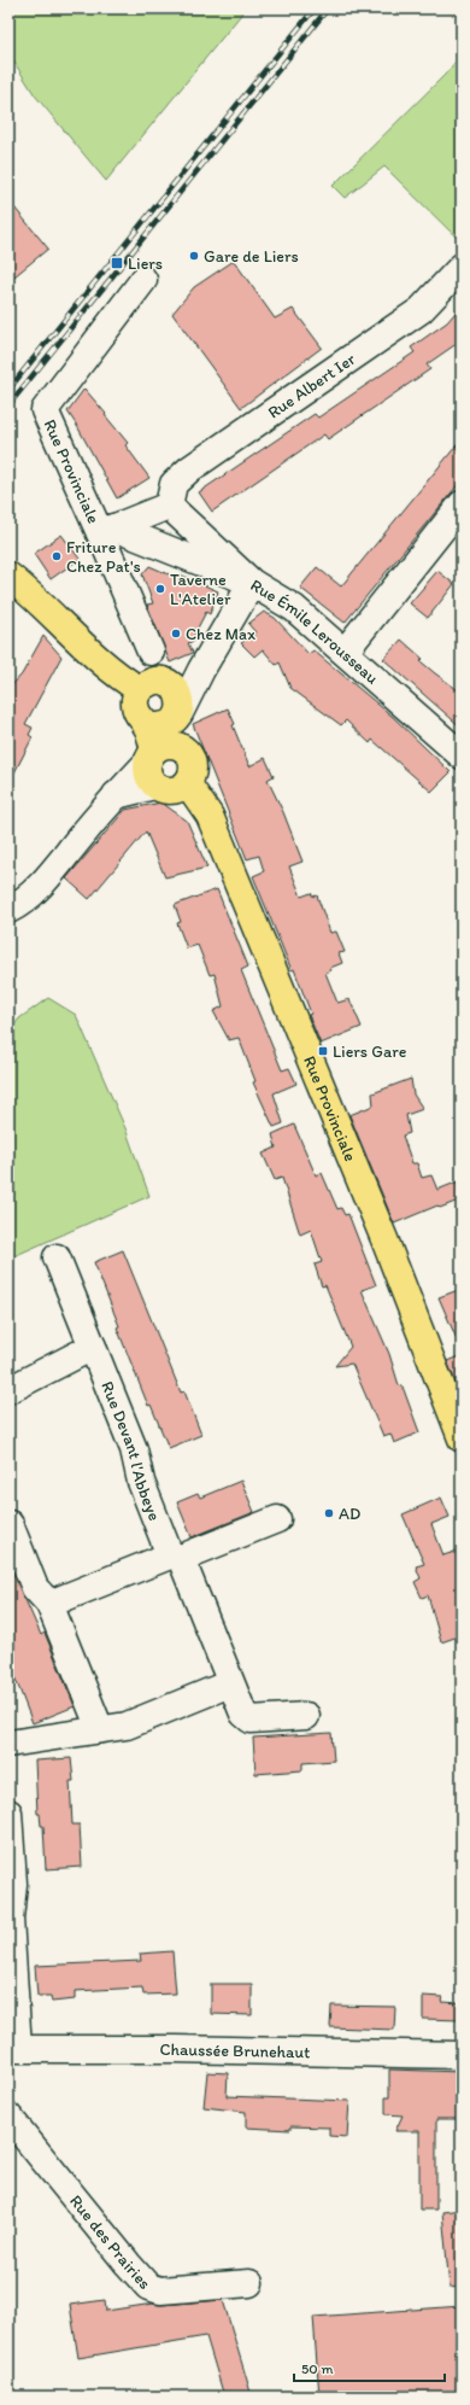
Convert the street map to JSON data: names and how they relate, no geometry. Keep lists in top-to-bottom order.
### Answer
{
  "streets": {
    "main road": ["Rue Provinciale"],
    "street": [
      "Rue Albert Ier",
      "Rue Émile Lerousseau",
      "Rue Devant l'Abbeye",
      "Chaussée Brunehaut",
      "Rue des Prairies"
    ]
  },
  "crossings": [
    ["Rue Albert Ier", "Rue Provinciale"],
    ["Rue Albert Ier", "Rue Émile Lerousseau"],
    ["Rue Provinciale", "Rue Émile Lerousseau"]
  ],
  "places": {
    "other": [
      "Gare de Liers",
      "Friture Chez Pat's",
      "Taverne L'Atelier",
      "Chez Max",
      "AD"
    ],
    "transit": ["Liers", "Liers Gare"]
  },
  "scale_bar": "50 m"
}
